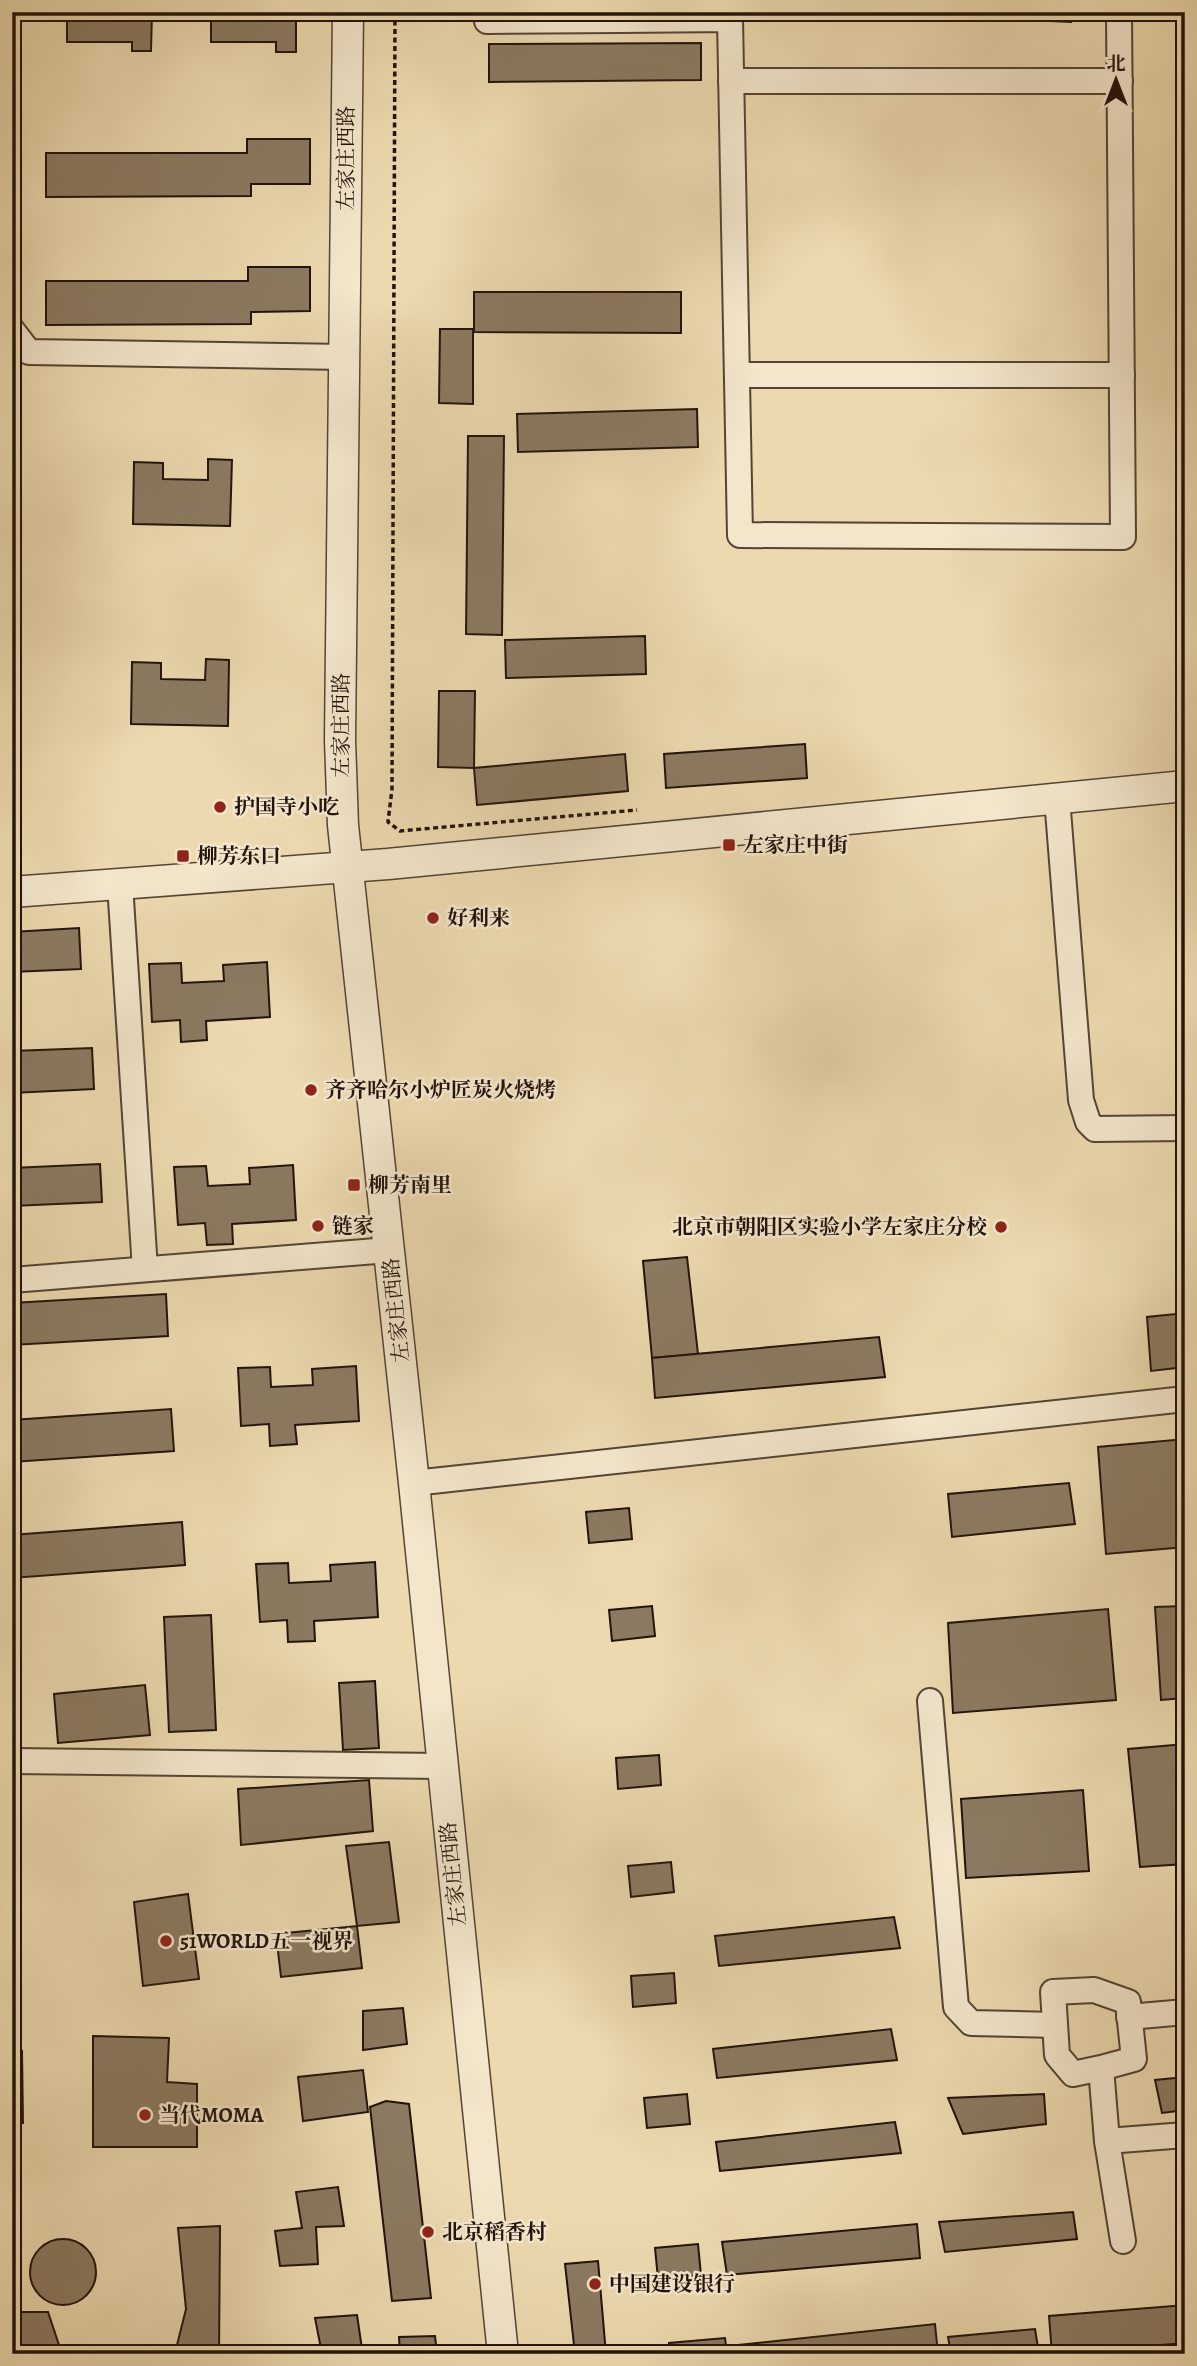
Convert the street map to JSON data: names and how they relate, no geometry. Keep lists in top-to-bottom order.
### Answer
{
  "streets": {
    "street": ["左家庄西路"]
  },
  "places": {
    "other": [
      "护国寺小吃",
      "好利来",
      "齐齐哈尔小炉匠炭火烧烤",
      "链家",
      "北京市朝阳区实验小学左家庄分校",
      "51WORLD五一视界",
      "当代MOMA",
      "北京稻香村",
      "中国建设银行"
    ],
    "transit": ["左家庄中街", "柳芳东口", "柳芳南里"]
  },
  "north": "top"
}
